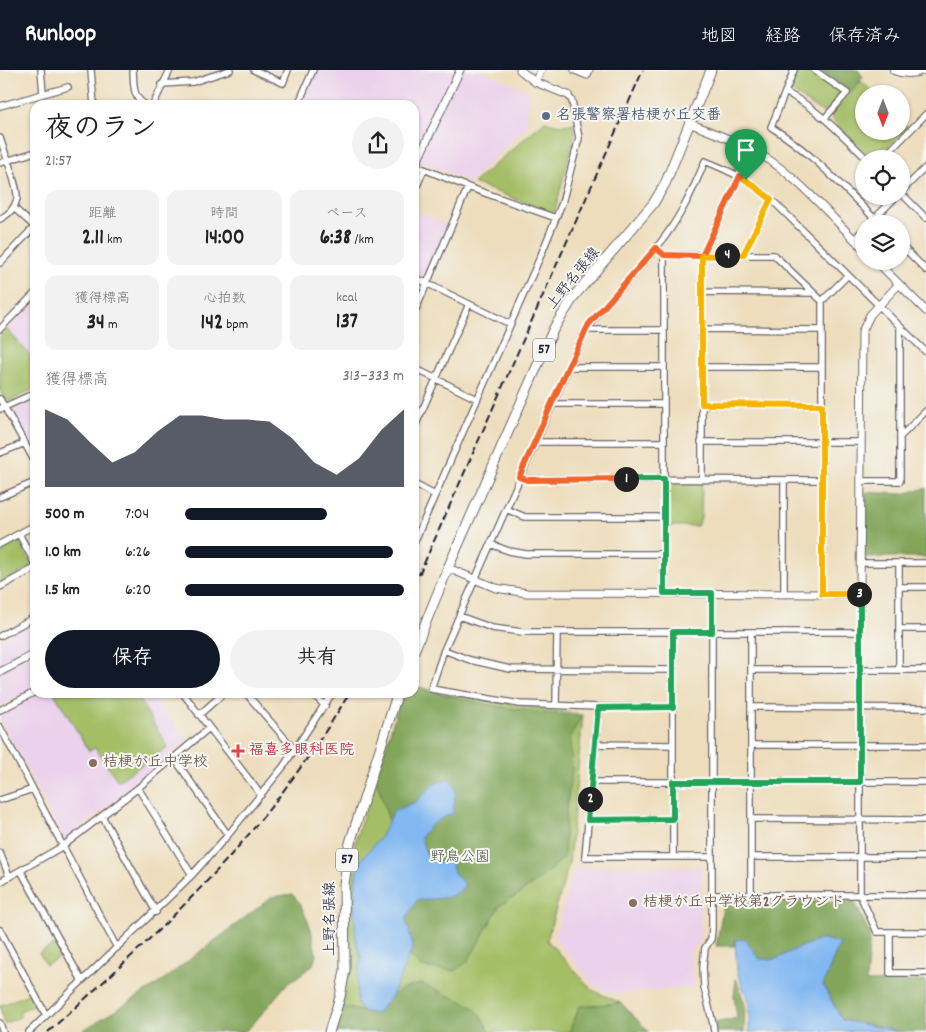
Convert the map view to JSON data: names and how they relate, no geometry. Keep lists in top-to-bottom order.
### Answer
{
  "streets": {
    "main road": ["上野名張線", "57"]
  },
  "parks": ["野鳥公園"],
  "places": {
    "other": ["名張警察署桔梗が丘交番", "桔梗が丘中学校", "桔梗が丘中学校第2グラウンド"],
    "health": ["福喜多眼科医院"]
  },
  "north": "bottom",
  "page": {
    "header": "Runloop",
    "nav": ["地図", "経路", "保存済み"],
    "heading": ["夜のラン", "21:57"],
    "stats": [
      ["距離", "2.11 km"],
      ["時間", "14:00"],
      ["ペース", "6:38 /km"],
      ["獲得標高", "34 m"],
      ["心拍数", "142 bpm"],
      ["kcal", "137"]
    ],
    "pins": [
      "4",
      "1",
      "3",
      "2"
    ],
    "chart": ["獲得標高", "313–333 m"],
    "list": [
      {
        "name": "500 m",
        "note": "7:04"
      },
      {
        "name": "1.0 km",
        "note": "6:26"
      },
      {
        "name": "1.5 km",
        "note": "6:20"
      }
    ],
    "buttons": ["保存", "共有"]
  }
}
